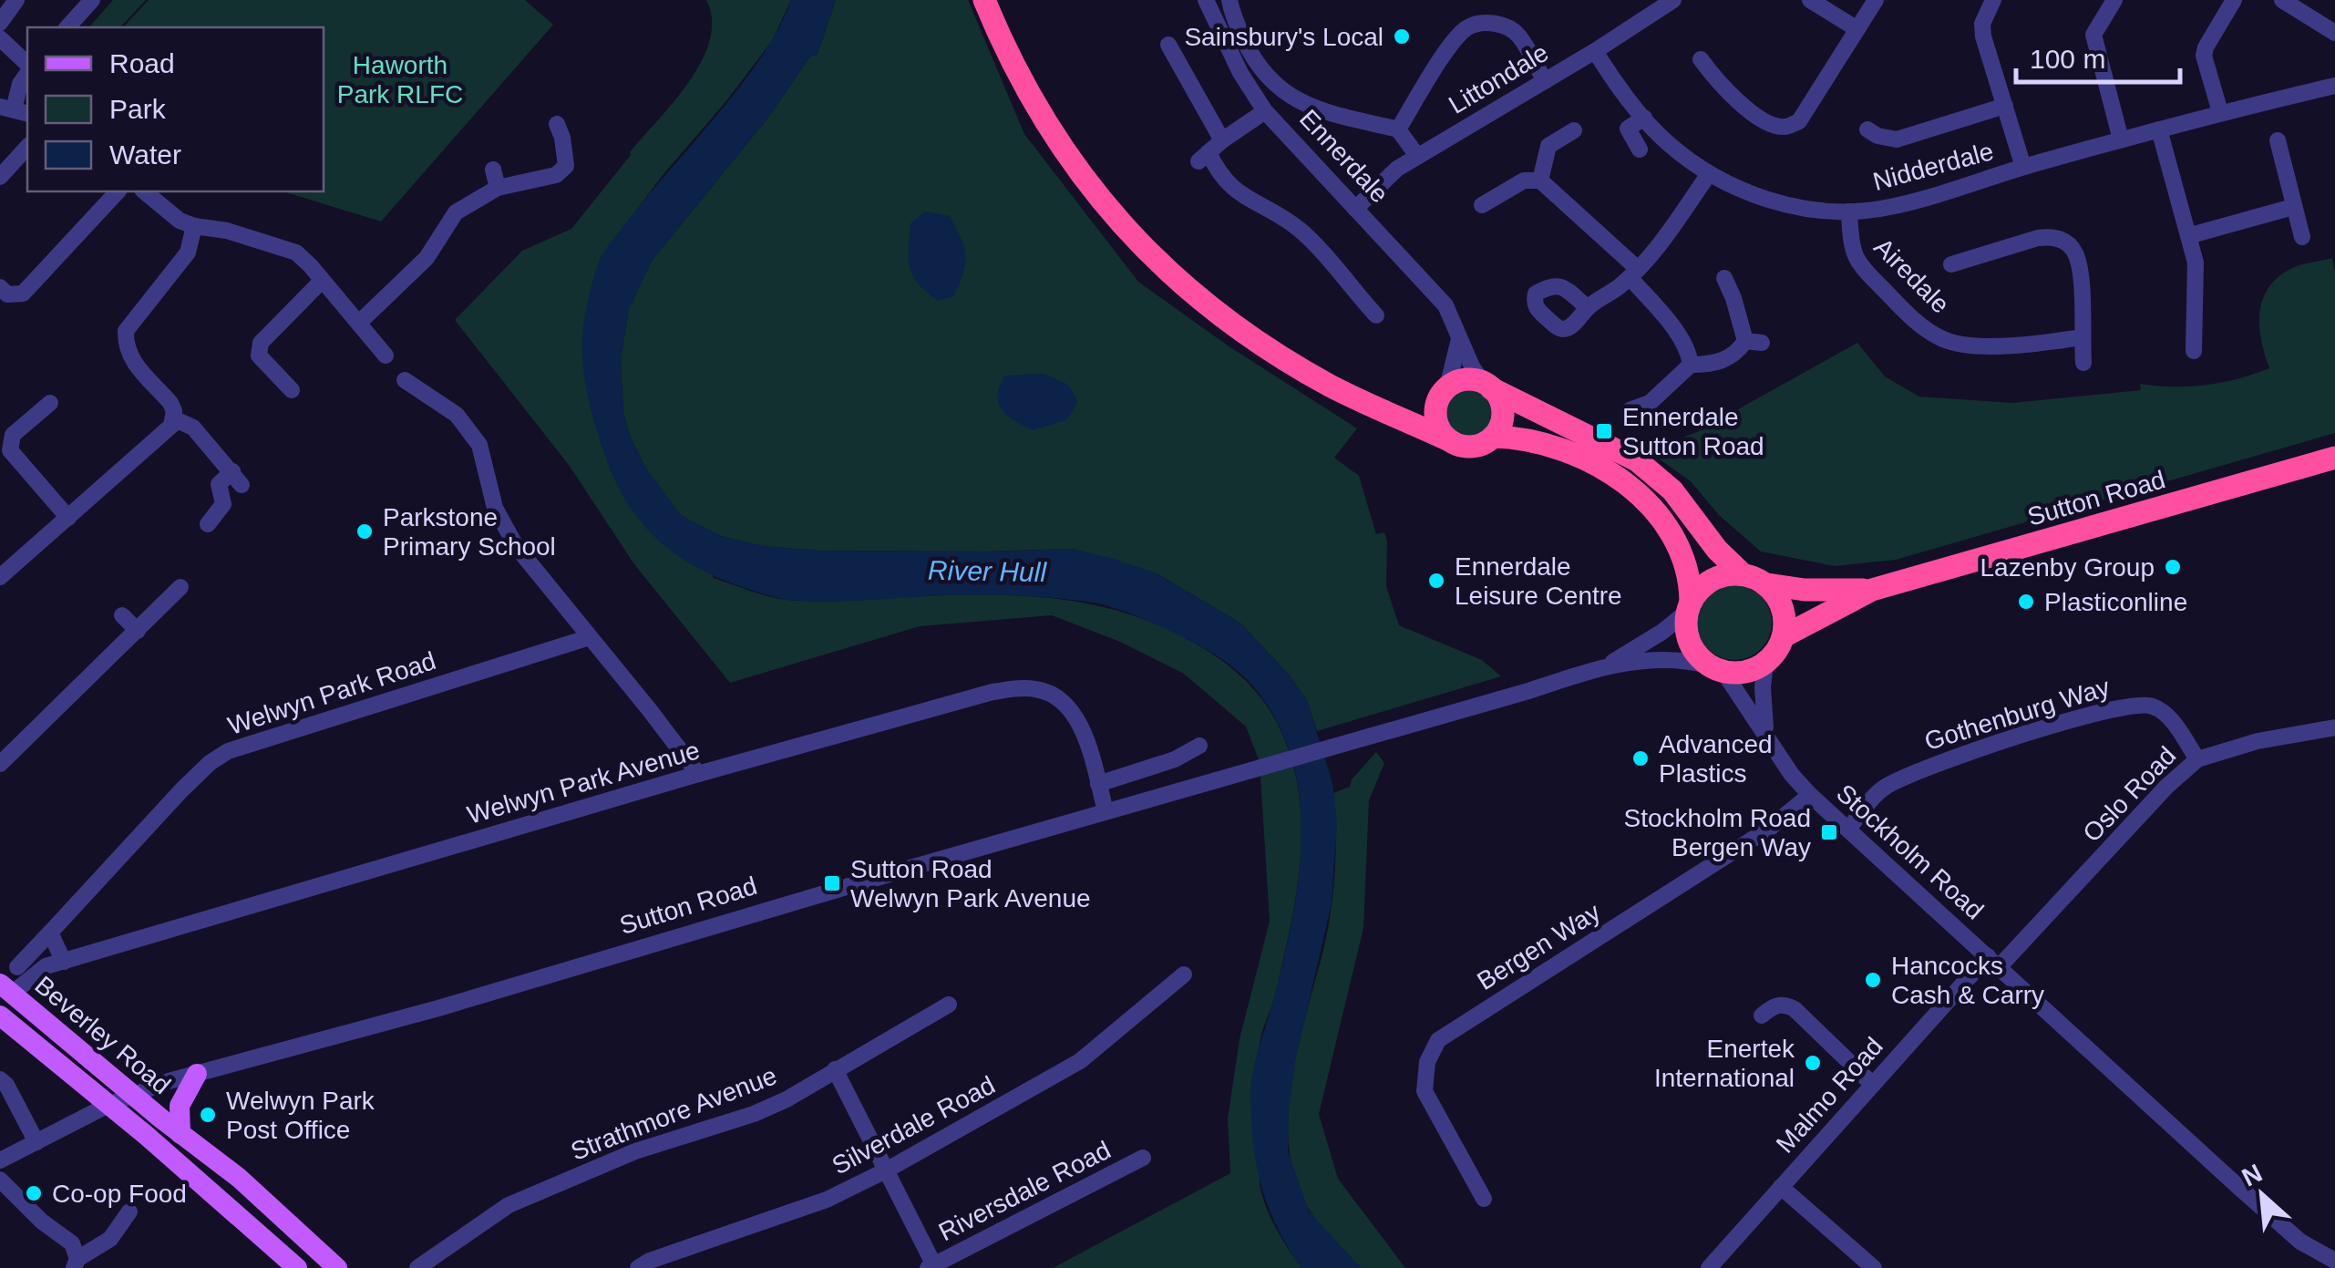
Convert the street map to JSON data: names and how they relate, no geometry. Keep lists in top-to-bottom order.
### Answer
{
  "streets": {
    "highway": ["Sutton Road"],
    "main road": ["Beverley Road"],
    "street": [
      "Littondale",
      "Ennerdale",
      "Nidderdale",
      "Airedale",
      "Welwyn Park Road",
      "Gothenburg Way",
      "Welwyn Park Avenue",
      "Oslo Road",
      "Stockholm Road",
      "Bergen Way",
      "Malmo Road",
      "Strathmore Avenue",
      "Silverdale Road",
      "Riversdale Road"
    ]
  },
  "crossings": [
    ["Littondale", "Ennerdale"],
    ["Littondale", "Nidderdale"],
    ["Nidderdale", "Airedale"],
    ["Sutton Road", "Welwyn Park Avenue"],
    ["Sutton Road", "Beverley Road"],
    ["Gothenburg Way", "Oslo Road"],
    ["Gothenburg Way", "Stockholm Road"],
    ["Welwyn Park Avenue", "Beverley Road"],
    ["Oslo Road", "Stockholm Road"],
    ["Oslo Road", "Malmo Road"],
    ["Stockholm Road", "Bergen Way"],
    ["Stockholm Road", "Malmo Road"]
  ],
  "water": ["River Hull"],
  "parks": ["Haworth Park RLFC"],
  "places": {
    "other": [
      "Sainsbury's Local",
      "Parkstone Primary School",
      "Lazenby Group",
      "Ennerdale Leisure Centre",
      "Plasticonline",
      "Advanced Plastics",
      "Hancocks Cash & Carry",
      "Enertek International",
      "Welwyn Park Post Office",
      "Co-op Food"
    ],
    "transit": ["Ennerdale Sutton Road", "Stockholm Road Bergen Way", "Sutton Road Welwyn Park Avenue"]
  },
  "legend": ["Road", "Park", "Water"],
  "scale_bar": "100 m",
  "north": "top left"
}
